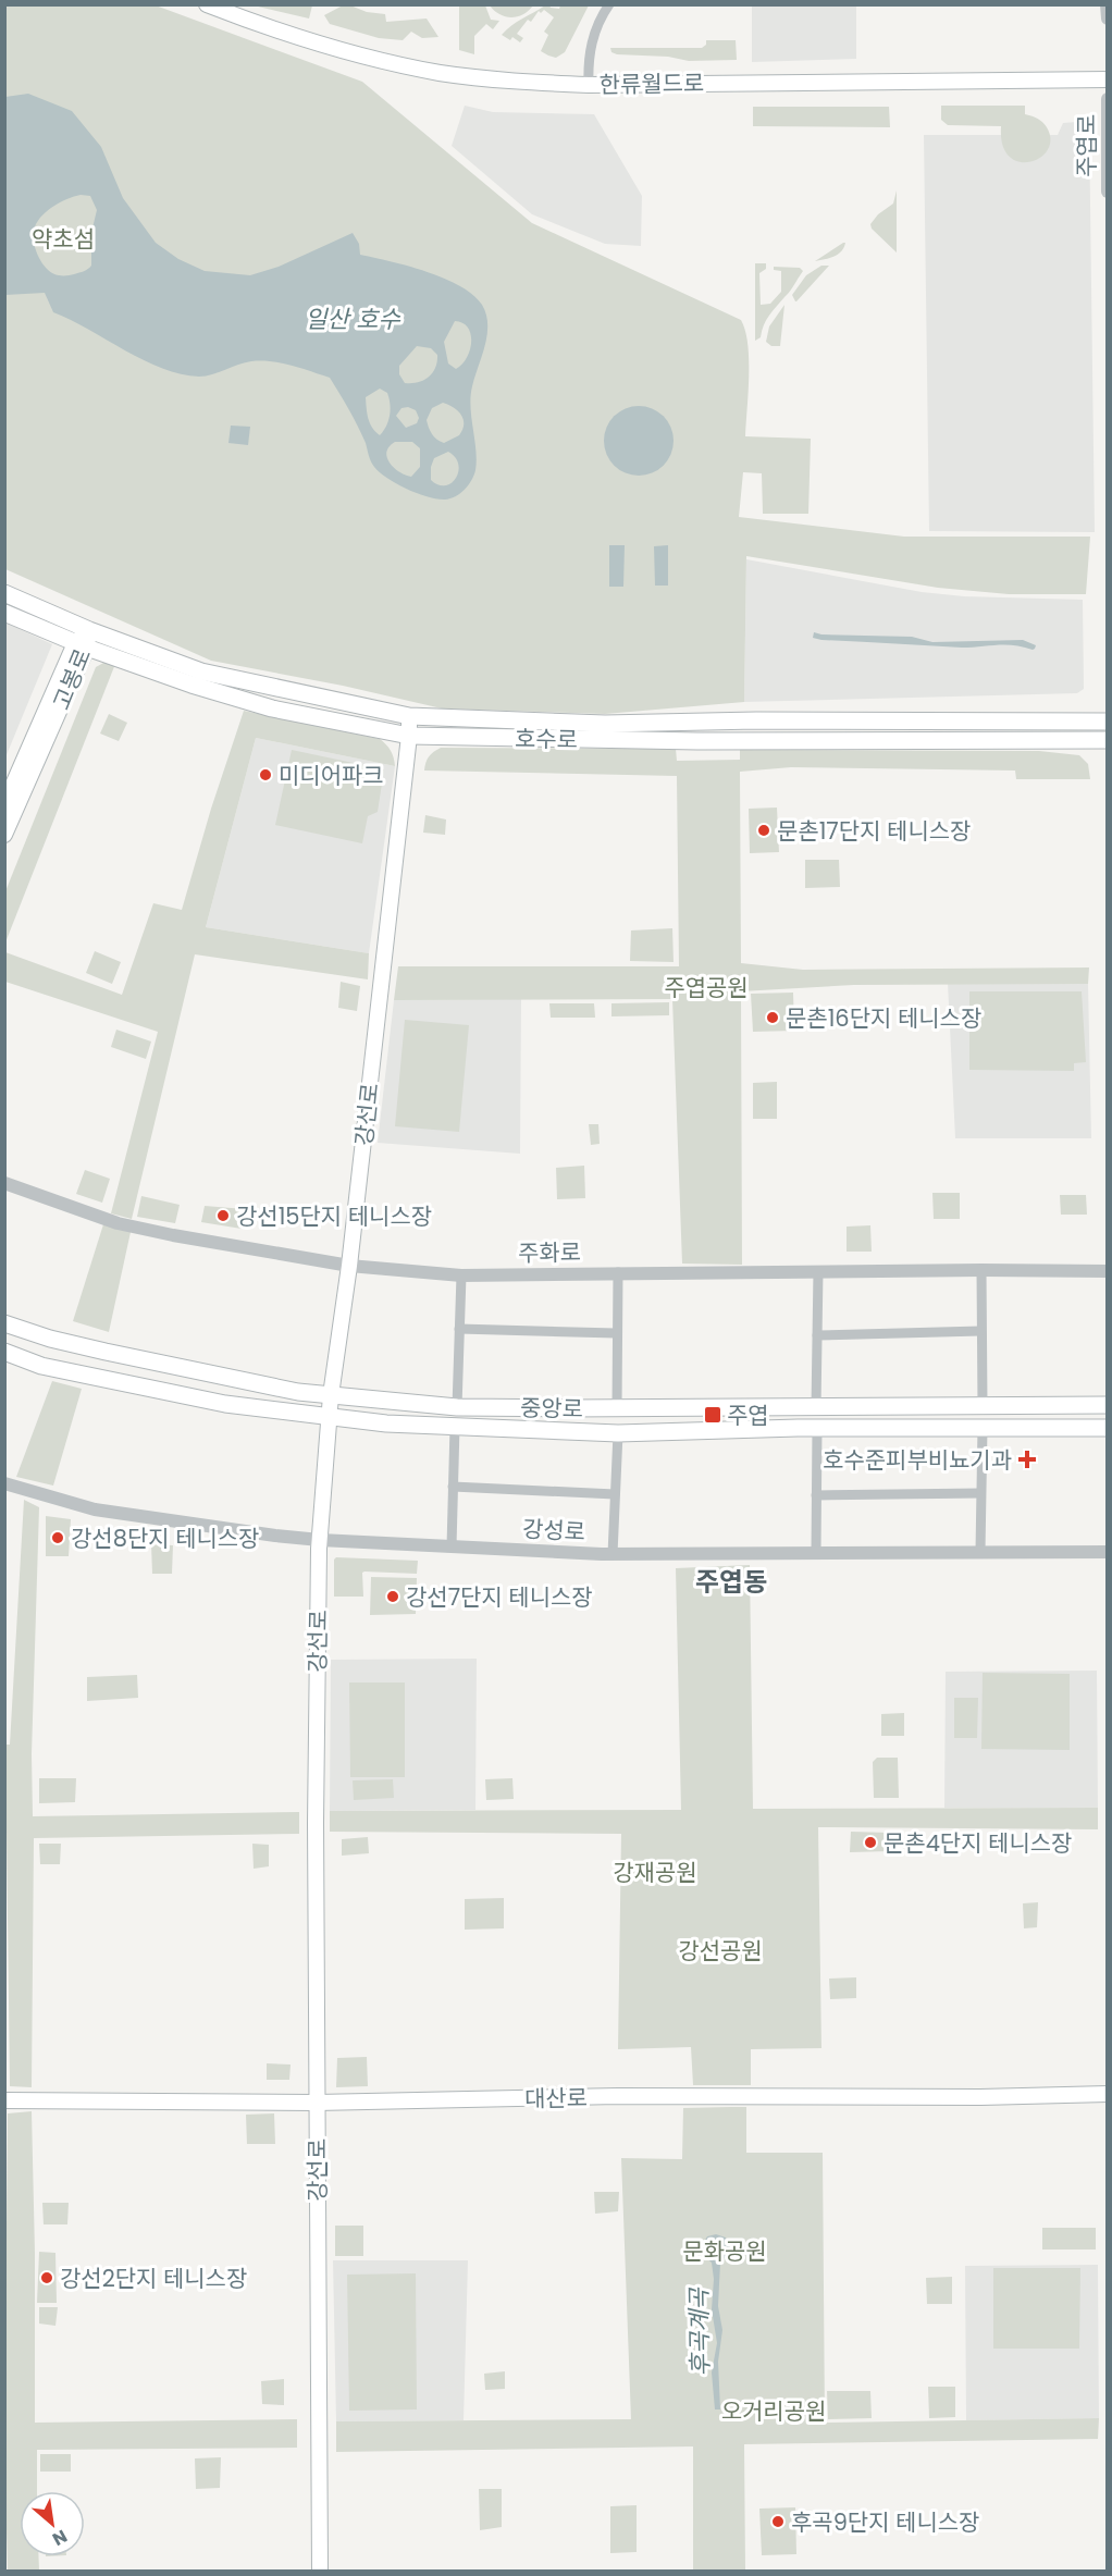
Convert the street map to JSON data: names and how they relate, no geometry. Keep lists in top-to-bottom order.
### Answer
{
  "streets": {
    "main road": [
      "한류월드로",
      "고봉로",
      "호수로",
      "강선로",
      "중앙로",
      "대산로"
    ],
    "street": ["주엽로", "주화로", "강성로"]
  },
  "crossings": [
    ["고봉로", "호수로"],
    ["호수로", "강선로"],
    ["강선로", "주화로"],
    ["강선로", "중앙로"],
    ["강선로", "강성로"],
    ["강선로", "대산로"]
  ],
  "districts": ["주엽동"],
  "water": ["일산 호수", "후곡계곡"],
  "parks": [
    "약초섬",
    "주엽공원",
    "강재공원",
    "강선공원",
    "문화공원",
    "오거리공원"
  ],
  "places": {
    "other": [
      "미디어파크",
      "문촌17단지 테니스장",
      "문촌16단지 테니스장",
      "강선15단지 테니스장",
      "강선8단지 테니스장",
      "강선7단지 테니스장",
      "문촌4단지 테니스장",
      "강선2단지 테니스장",
      "후곡9단지 테니스장"
    ],
    "transit": ["주엽"],
    "health": ["호수준피부비뇨기과"]
  },
  "north": "bottom right"
}
